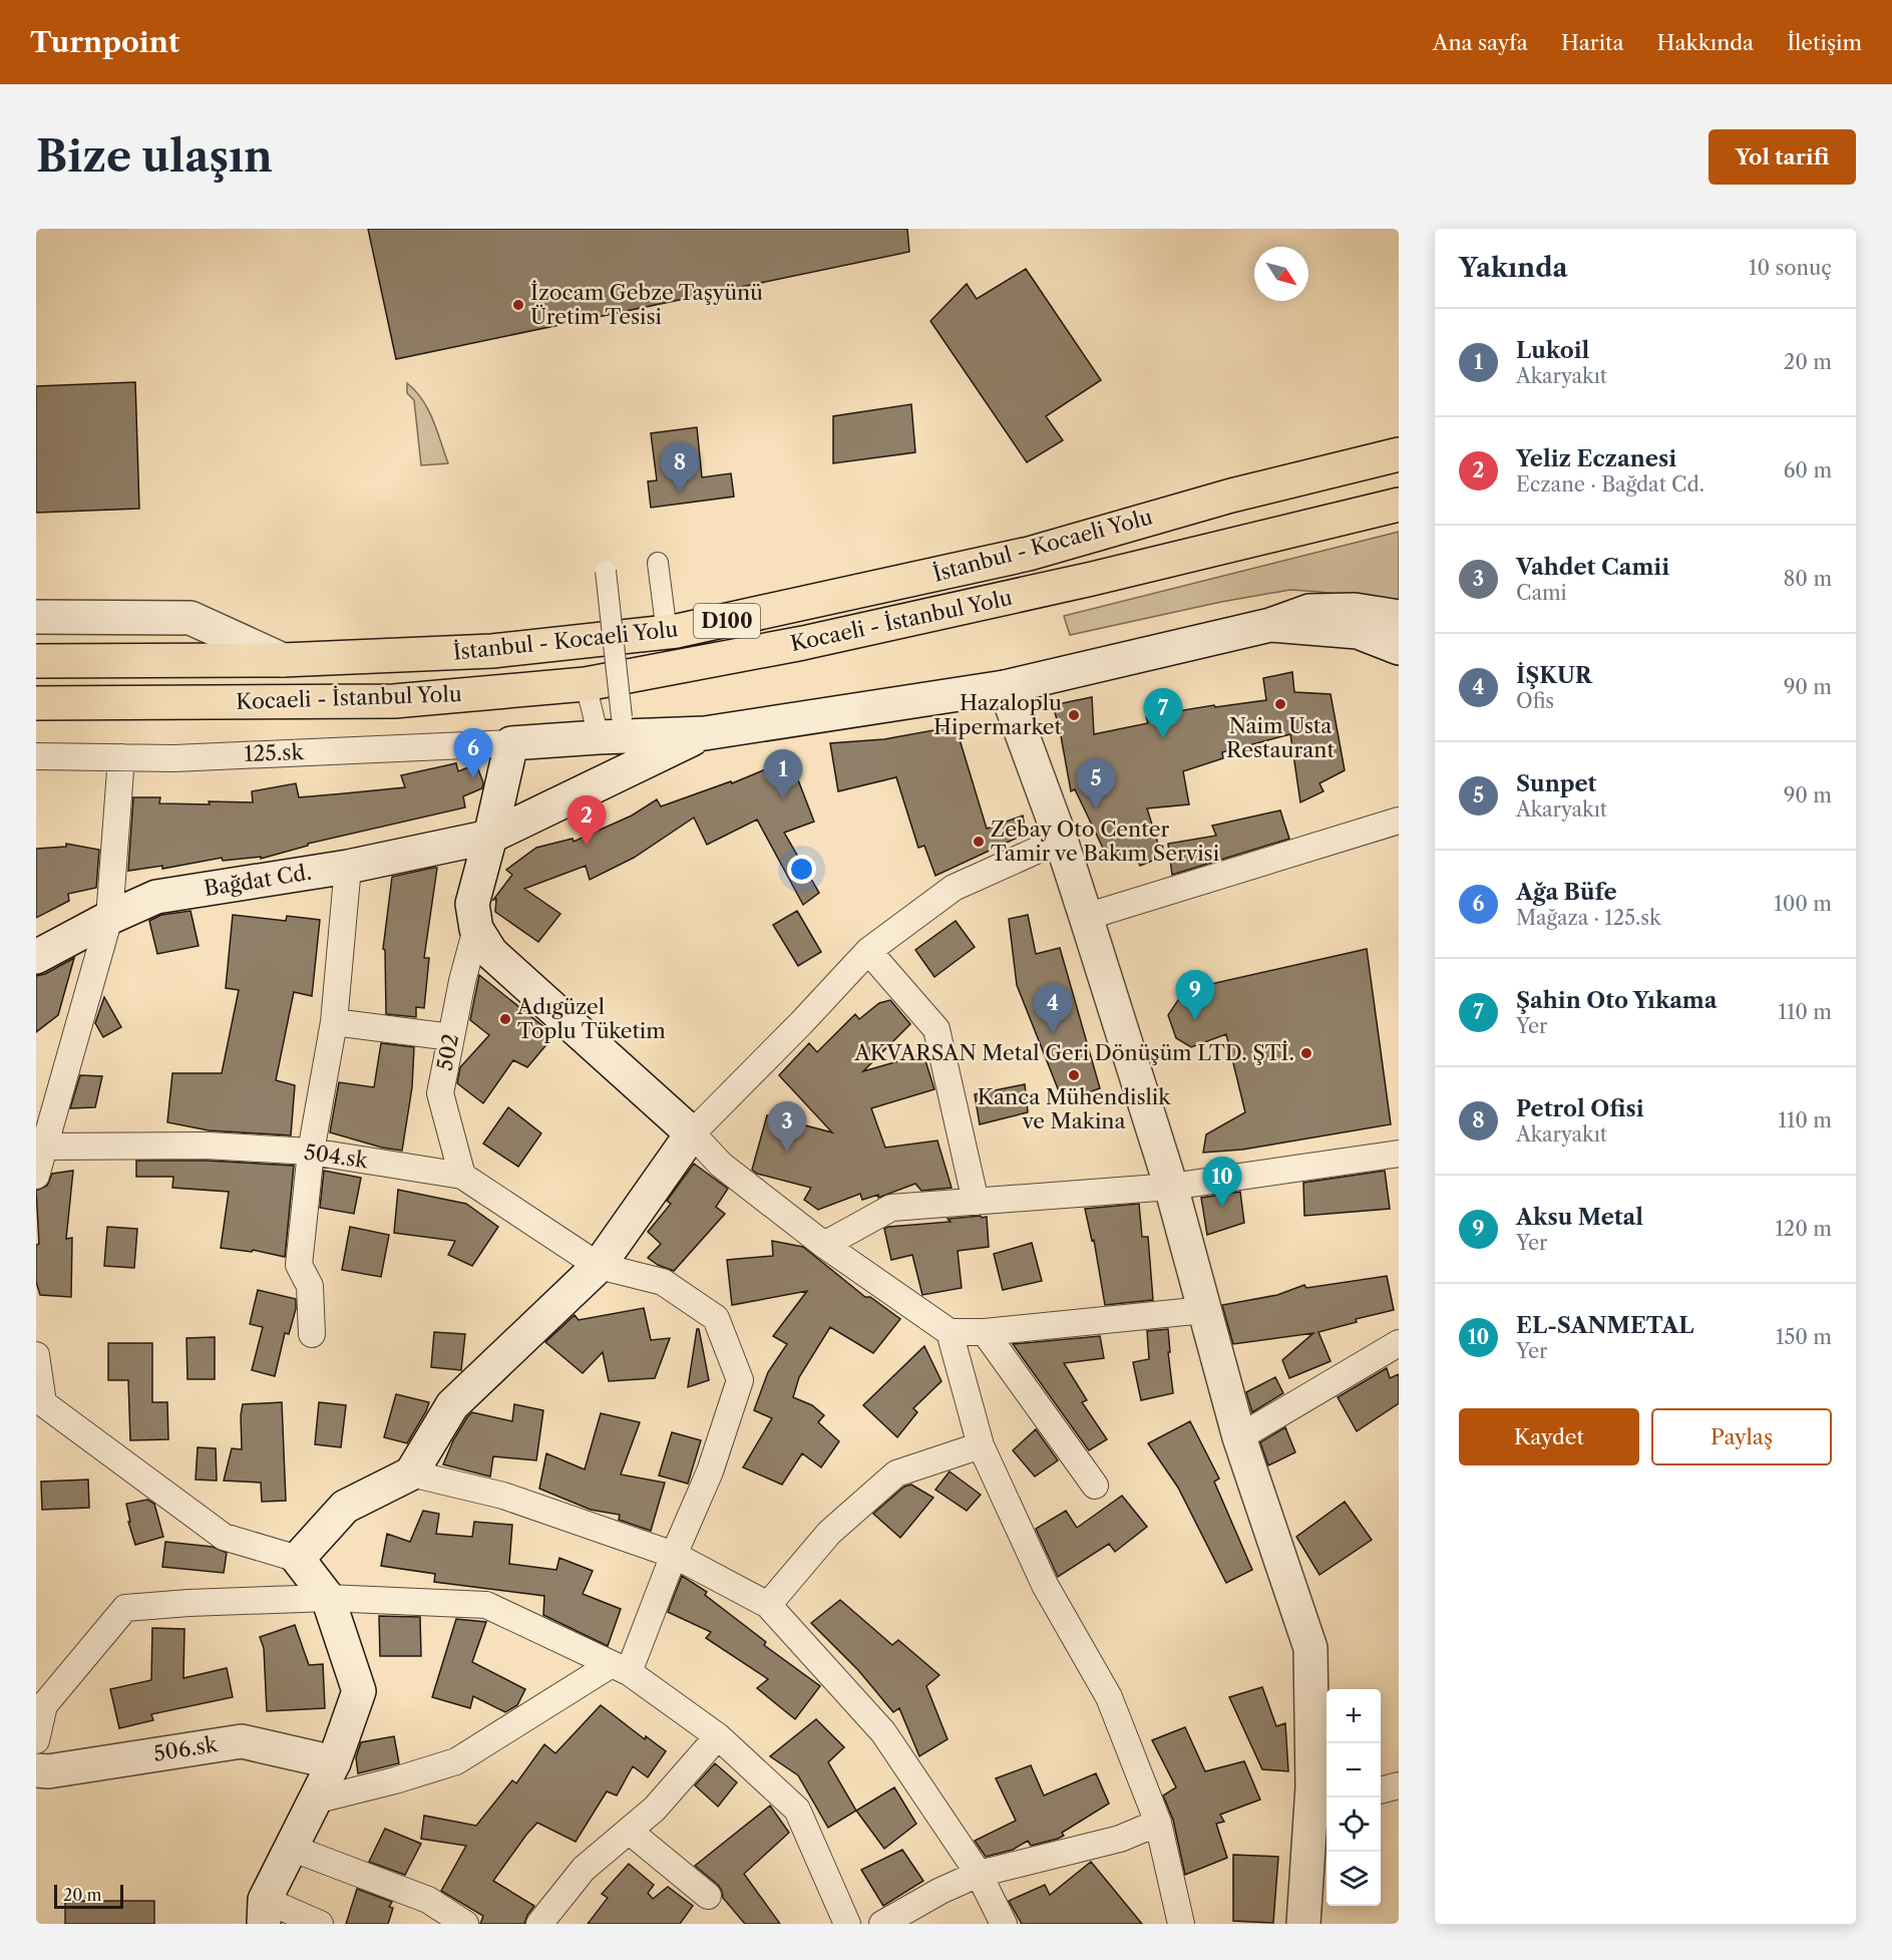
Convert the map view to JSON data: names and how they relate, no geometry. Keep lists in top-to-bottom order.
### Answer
{
  "streets": {
    "highway": ["İstanbul - Kocaeli Yolu", "D100", "Kocaeli - İstanbul Yolu"],
    "main road": ["Bağdat Cd.", "506.sk"],
    "street": ["125.sk", "502", "504.sk"]
  },
  "crossings": [
    ["502", "504.sk"]
  ],
  "places": [
    "İzocam Gebze Taşyünü Üretim Tesisi",
    "Naim Usta Restaurant",
    "Hazaloplu Hipermarket",
    "Zebay Oto Center Tamir ve Bakım Servisi",
    "Adıgüzel Toplu Tüketim",
    "AKVARSAN Metal Geri Dönüşüm LTD. ŞTİ.",
    "Kanca Mühendislik ve Makina"
  ],
  "scale_bar": "20 m",
  "north": "bottom right",
  "page": {
    "header": "Turnpoint",
    "nav": [
      "Ana sayfa",
      "Harita",
      "Hakkında",
      "İletişim"
    ],
    "buttons": [
      "Yol tarifi",
      ["Kaydet", "Paylaş"]
    ],
    "title": "Bize ulaşın",
    "heading": ["Yakında", "10 sonuç"],
    "list": [
      {
        "mark": "1",
        "name": "Lukoil",
        "note": "Akaryakıt",
        "value": "20 m"
      },
      {
        "mark": "2",
        "name": "Yeliz Eczanesi",
        "note": "Eczane · Bağdat Cd.",
        "value": "60 m"
      },
      {
        "mark": "3",
        "name": "Vahdet Camii",
        "note": "Cami",
        "value": "80 m"
      },
      {
        "mark": "4",
        "name": "İŞKUR",
        "note": "Ofis",
        "value": "90 m"
      },
      {
        "mark": "5",
        "name": "Sunpet",
        "note": "Akaryakıt",
        "value": "90 m"
      },
      {
        "mark": "6",
        "name": "Ağa Büfe",
        "note": "Mağaza · 125.sk",
        "value": "100 m"
      },
      {
        "mark": "7",
        "name": "Şahin Oto Yıkama",
        "note": "Yer",
        "value": "110 m"
      },
      {
        "mark": "8",
        "name": "Petrol Ofisi",
        "note": "Akaryakıt",
        "value": "110 m"
      },
      {
        "mark": "9",
        "name": "Aksu Metal",
        "note": "Yer",
        "value": "120 m"
      },
      {
        "mark": "10",
        "name": "EL-SANMETAL",
        "note": "Yer",
        "value": "150 m"
      }
    ],
    "pins": [
      "8",
      "7",
      "6",
      "1",
      "5",
      "2",
      "9",
      "4",
      "3",
      "10"
    ],
    "map_buttons": ["+", "−"],
    "scale": "20 m"
  }
}
